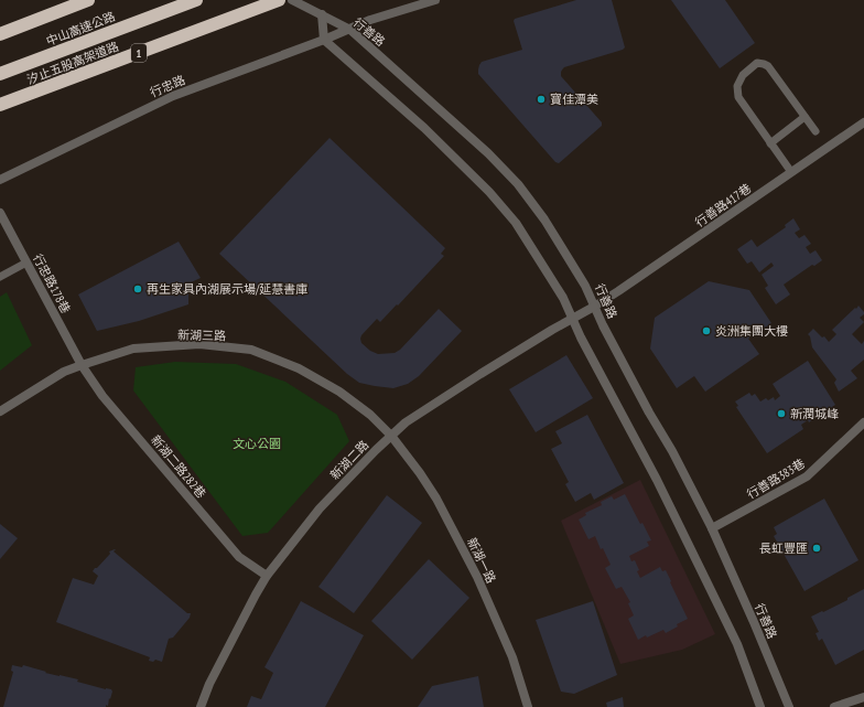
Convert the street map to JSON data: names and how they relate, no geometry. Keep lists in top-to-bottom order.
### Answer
{
  "streets": {
    "highway": ["中山高速公路", "1", "汐止五股高架道路"],
    "street": [
      "行善路",
      "行忠路",
      "行善路417巷",
      "行忠路178巷",
      "新湖三路",
      "新湖二路",
      "新湖二路282巷",
      "行善路383巷",
      "新湖一路"
    ]
  },
  "crossings": [
    ["行善路", "行忠路"],
    ["行善路", "行善路417巷"],
    ["行善路", "新湖二路"],
    ["行善路", "行善路383巷"],
    ["行善路417巷", "新湖二路"],
    ["行忠路178巷", "新湖三路"],
    ["行忠路178巷", "新湖二路282巷"],
    ["新湖三路", "新湖二路"],
    ["新湖三路", "新湖二路282巷"],
    ["新湖三路", "新湖一路"],
    ["新湖二路", "新湖二路282巷"],
    ["新湖二路", "新湖一路"]
  ],
  "parks": ["文心公園"],
  "places": [
    "寶佳潭美",
    "再生家具內湖展示場/延慧書庫",
    "炎洲集團大樓",
    "新潤城峰",
    "長虹豐匯"
  ]
}
